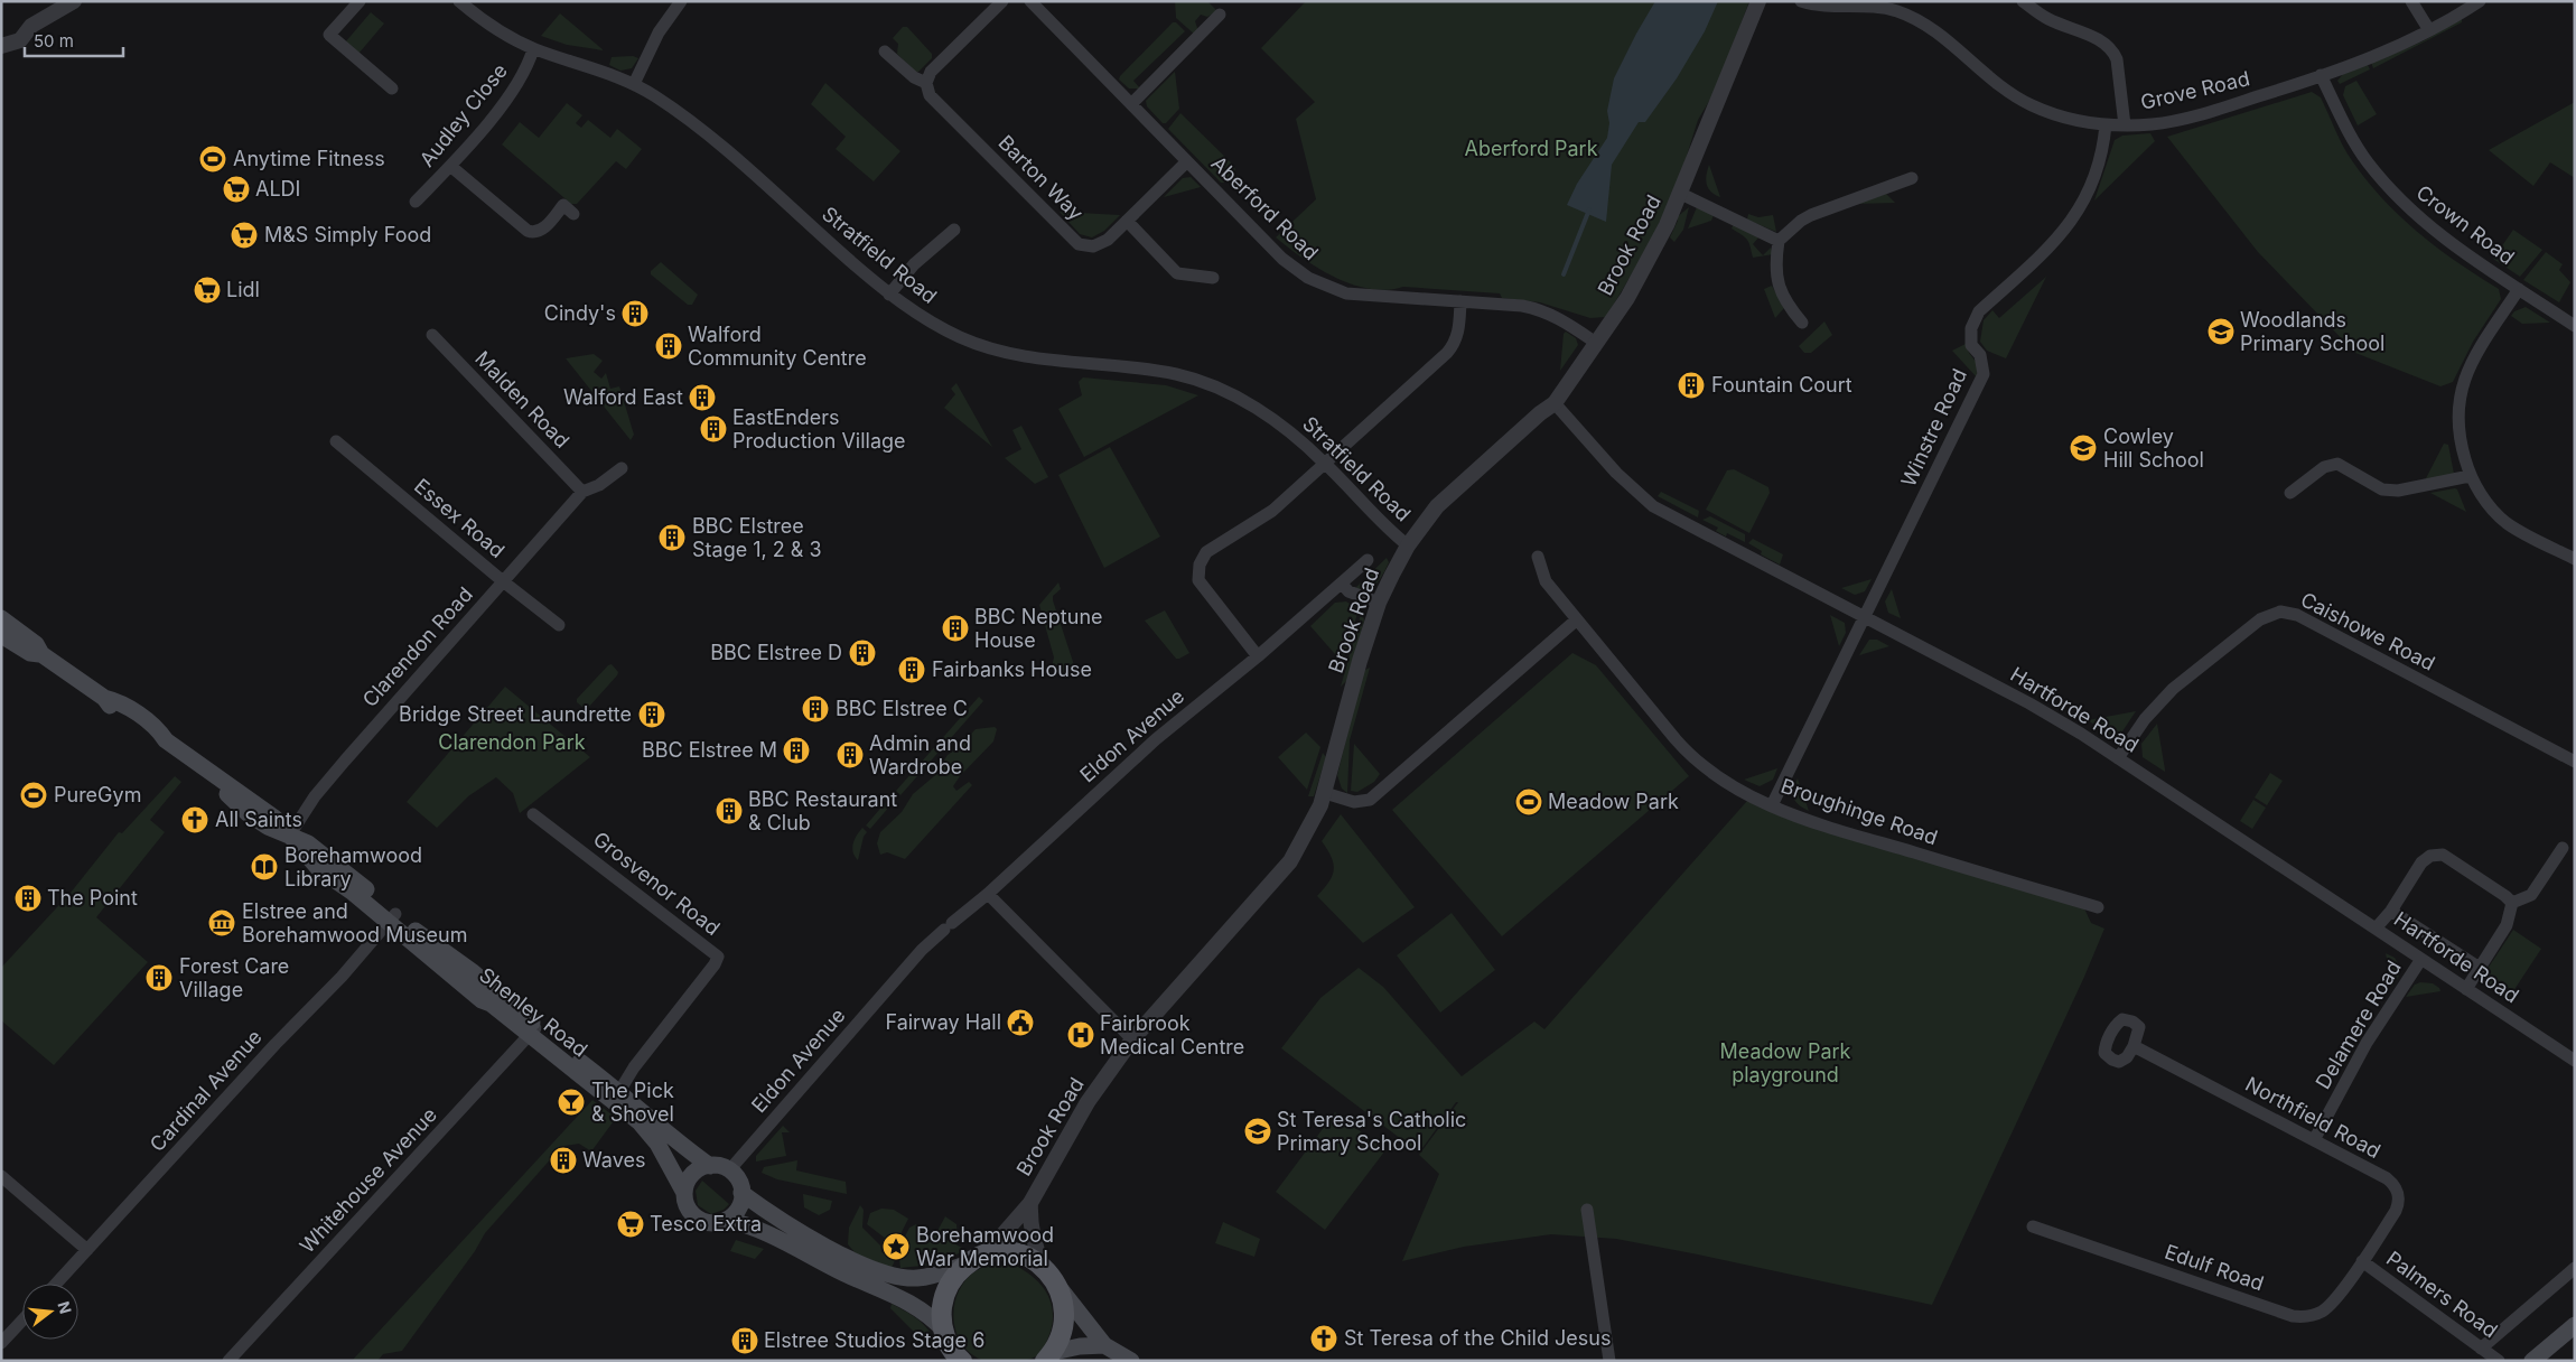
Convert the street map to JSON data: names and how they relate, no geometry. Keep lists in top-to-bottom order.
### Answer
{
  "streets": {
    "main road": ["Shenley Road"],
    "street": [
      "Grove Road",
      "Audley Close",
      "Barton Way",
      "Aberford Road",
      "Crown Road",
      "Brook Road",
      "Stratfield Road",
      "Malden Road",
      "Winstre Road",
      "Essex Road",
      "Caishowe Road",
      "Clarendon Road",
      "Hartforde Road",
      "Eldon Avenue",
      "Broughinge Road",
      "Grosvenor Road",
      "Delamere Road",
      "Cardinal Avenue",
      "Northfield Road",
      "Whitehouse Avenue",
      "Edulf Road",
      "Palmers Road"
    ]
  },
  "crossings": [
    ["Grove Road", "Crown Road"],
    ["Grove Road", "Winstre Road"],
    ["Audley Close", "Stratfield Road"],
    ["Barton Way", "Aberford Road"],
    ["Aberford Road", "Brook Road"],
    ["Brook Road", "Stratfield Road"],
    ["Brook Road", "Hartforde Road"],
    ["Malden Road", "Clarendon Road"],
    ["Winstre Road", "Hartforde Road"],
    ["Winstre Road", "Broughinge Road"],
    ["Essex Road", "Clarendon Road"],
    ["Caishowe Road", "Hartforde Road"],
    ["Clarendon Road", "Shenley Road"],
    ["Hartforde Road", "Delamere Road"],
    ["Eldon Avenue", "Shenley Road"],
    ["Grosvenor Road", "Shenley Road"],
    ["Shenley Road", "Cardinal Avenue"],
    ["Shenley Road", "Whitehouse Avenue"],
    ["Delamere Road", "Northfield Road"],
    ["Northfield Road", "Edulf Road"],
    ["Northfield Road", "Palmers Road"],
    ["Edulf Road", "Palmers Road"]
  ],
  "parks": ["Aberford Park", "Clarendon Park", "Meadow Park playground"],
  "places": {
    "sports": ["Anytime Fitness", "PureGym", "Meadow Park"],
    "supermarket": [
      "ALDI",
      "M&S Simply Food",
      "Lidl",
      "Tesco Extra"
    ],
    "building": [
      "Cindy's",
      "Walford Community Centre",
      "Fountain Court",
      "Walford East",
      "EastEnders Production Village",
      "BBC Elstree Stage 1, 2 & 3",
      "BBC Neptune House",
      "BBC Elstree D",
      "Fairbanks House",
      "BBC Elstree C",
      "Bridge Street Laundrette",
      "BBC Elstree M",
      "Admin and Wardrobe",
      "BBC Restaurant & Club",
      "The Point",
      "Forest Care Village",
      "Waves",
      "Elstree Studios Stage 6"
    ],
    "school or university": ["Woodlands Primary School", "Cowley Hill School", "St Teresa's Catholic Primary School"],
    "church": ["All Saints", "St Teresa of the Child Jesus"],
    "library": ["Borehamwood Library"],
    "museum": ["Elstree and Borehamwood Museum"],
    "public building": ["Fairway Hall"],
    "hospital": ["Fairbrook Medical Centre"],
    "bar": ["The Pick & Shovel"],
    "place": ["Borehamwood War Memorial"]
  },
  "scale_bar": "50 m",
  "north": "right"
}
